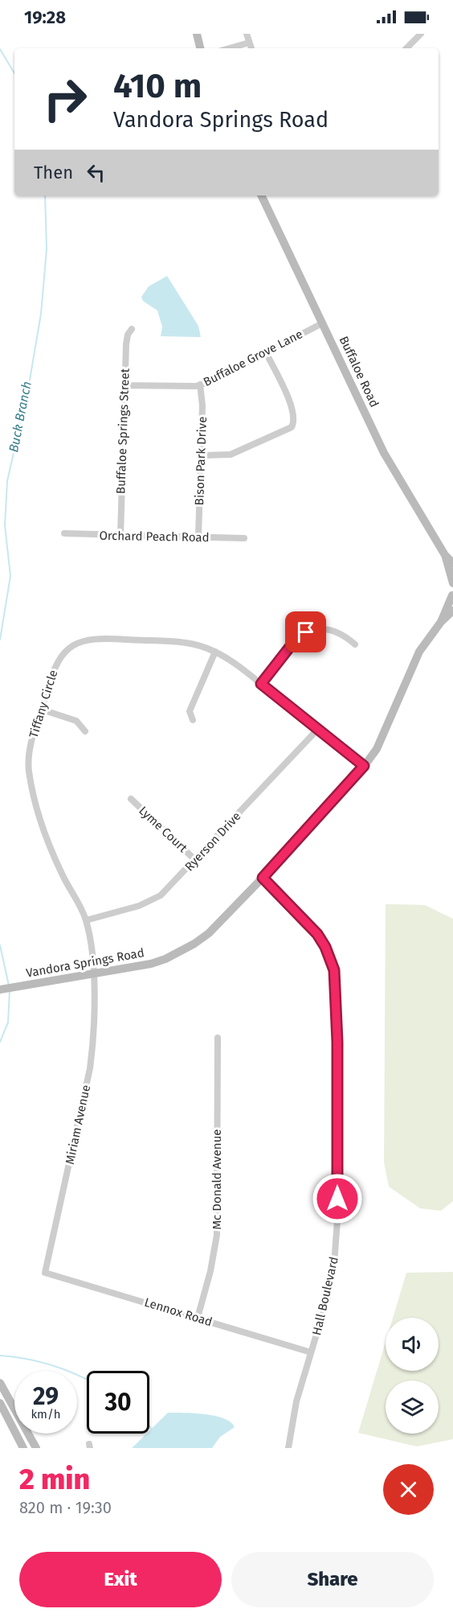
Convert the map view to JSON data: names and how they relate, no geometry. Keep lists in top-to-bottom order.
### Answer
{
  "streets": {
    "street": [
      "Buffaloe Grove Lane",
      "Buffaloe Road",
      "Buffaloe Springs Street",
      "Bison Park Drive",
      "Orchard Peach Road",
      "Tiffany Circle",
      "Lyme Court",
      "Ryerson Drive",
      "Vandora Springs Road",
      "Miriam Avenue",
      "Mc Donald Avenue",
      "Hall Boulevard",
      "Lennox Road"
    ]
  },
  "crossings": [
    ["Buffaloe Grove Lane", "Buffaloe Road"],
    ["Buffaloe Grove Lane", "Buffaloe Springs Street"],
    ["Buffaloe Grove Lane", "Bison Park Drive"],
    ["Buffaloe Road", "Vandora Springs Road"],
    ["Buffaloe Springs Street", "Orchard Peach Road"],
    ["Bison Park Drive", "Orchard Peach Road"],
    ["Tiffany Circle", "Ryerson Drive"],
    ["Tiffany Circle", "Vandora Springs Road"],
    ["Tiffany Circle", "Miriam Avenue"],
    ["Lyme Court", "Ryerson Drive"],
    ["Vandora Springs Road", "Miriam Avenue"],
    ["Vandora Springs Road", "Hall Boulevard"],
    ["Miriam Avenue", "Lennox Road"],
    ["Mc Donald Avenue", "Lennox Road"],
    ["Hall Boulevard", "Lennox Road"]
  ],
  "water": ["Buck Branch"],
  "page": {
    "status": "19:28",
    "turn": ["410 m", "Vandora Springs Road"],
    "then": "Then",
    "speed": "29 km/h",
    "limit": "30",
    "heading": ["2 min", "820 m · 19:30"],
    "buttons": ["Exit", "Share"]
  }
}
